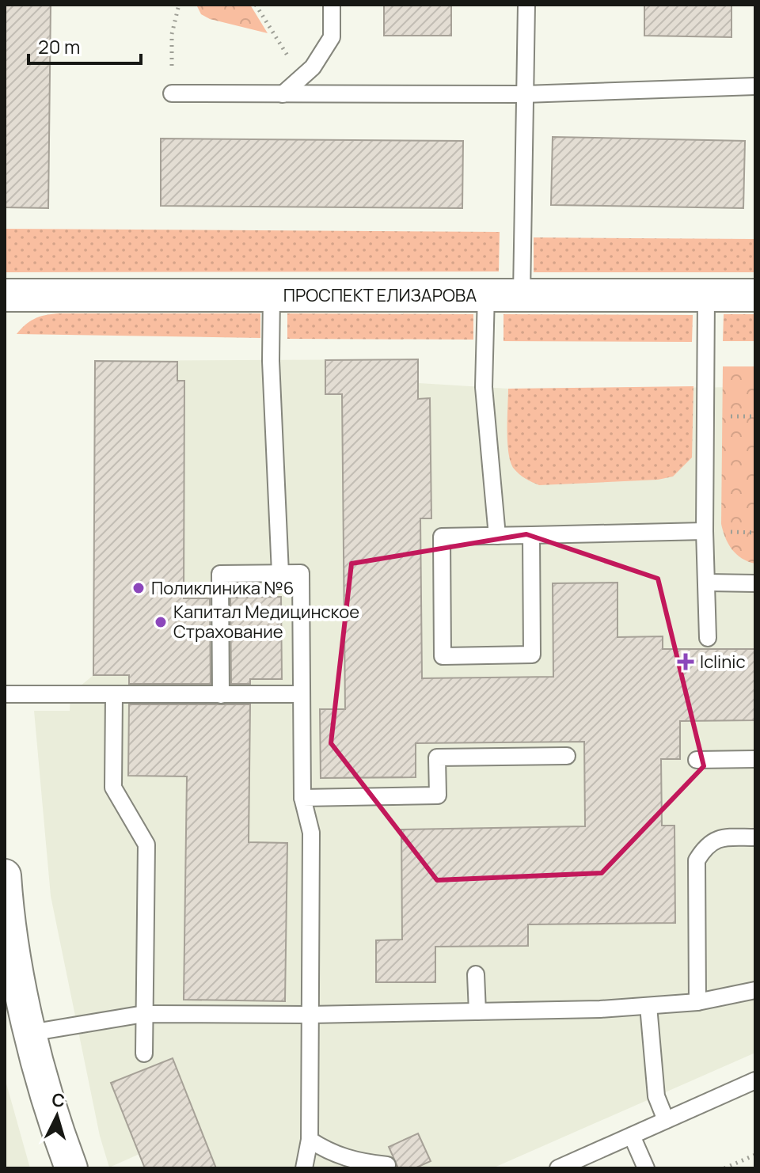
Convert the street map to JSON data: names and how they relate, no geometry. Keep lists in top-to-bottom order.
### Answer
{
  "streets": {
    "street": ["ПРОСПЕКТ ЕЛИЗАРОВА"]
  },
  "places": {
    "other": ["Поликлиника №6", "Капитал Медицинское Страхование"],
    "health": ["Iclinic"]
  },
  "scale_bar": "20 m",
  "north": "top"
}
